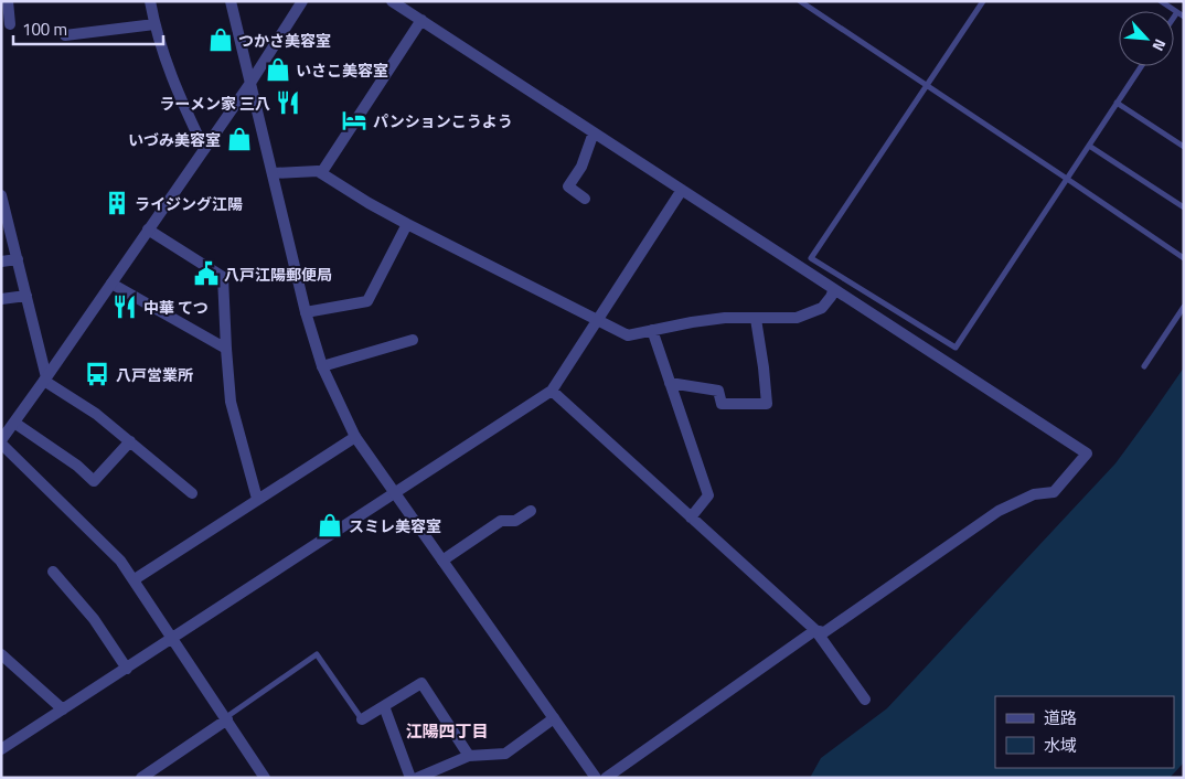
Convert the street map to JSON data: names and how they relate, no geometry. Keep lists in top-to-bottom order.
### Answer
{
  "districts": ["江陽四丁目"],
  "places": {
    "shop": [
      "つかさ美容室",
      "いさこ美容室",
      "いづみ美容室",
      "スミレ美容室"
    ],
    "restaurant": ["ラーメン家 三八", "中華 てつ"],
    "hotel": ["パンションこうよう"],
    "building": ["ライジング江陽"],
    "public building": ["八戸江陽郵便局"],
    "bus stop": ["八戸営業所"]
  },
  "legend": ["道路", "水域"],
  "scale_bar": "100 m",
  "north": "bottom right"
}
